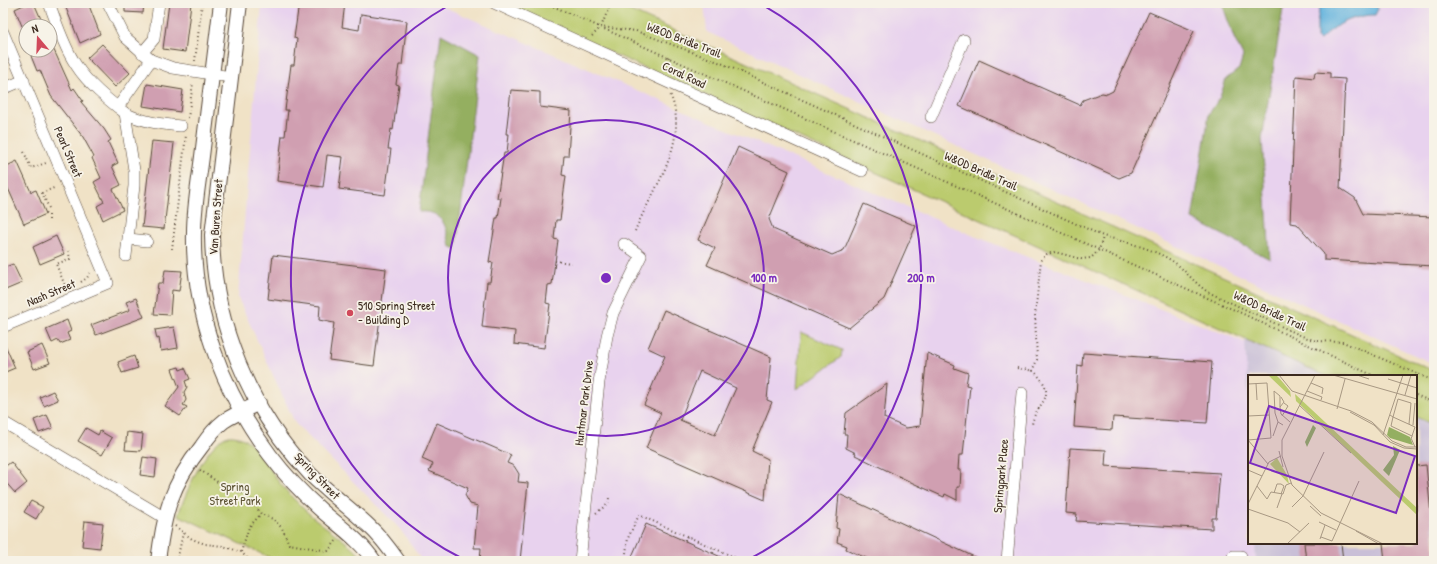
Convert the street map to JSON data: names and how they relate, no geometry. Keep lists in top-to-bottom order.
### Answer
{
  "streets": {
    "main road": ["Van Buren Street", "Spring Street"],
    "street": [
      "Coral Road",
      "Pearl Street",
      "Nash Street",
      "Huntmar Park Drive",
      "Springpark Place"
    ],
    "path": ["W&OD Bridle Trail"]
  },
  "crossings": [
    ["Pearl Street", "Nash Street"],
    ["Van Buren Street", "Spring Street"]
  ],
  "parks": ["Spring Street Park"],
  "places": ["510 Spring Street - Building D"],
  "north": "top",
  "rings": ["100 m", "200 m"]
}
